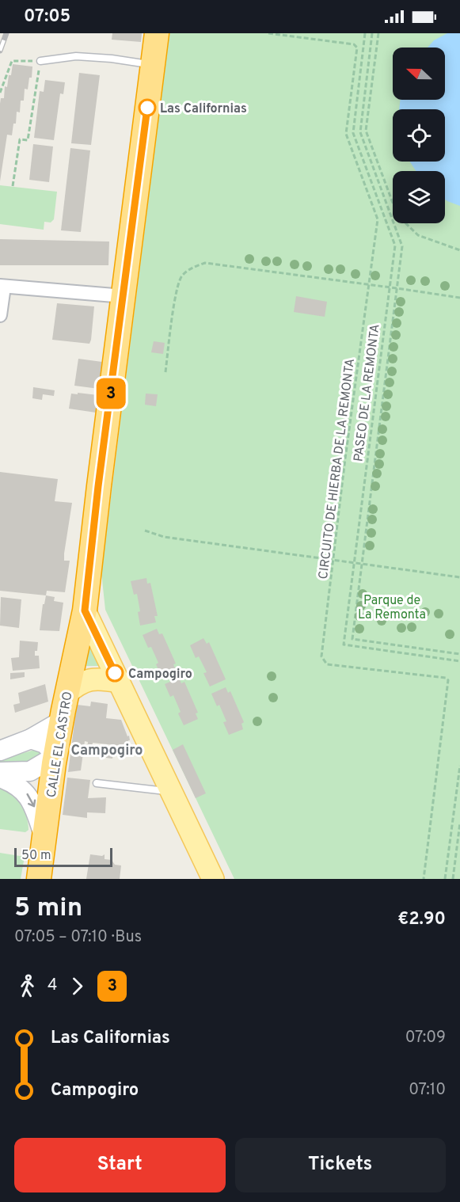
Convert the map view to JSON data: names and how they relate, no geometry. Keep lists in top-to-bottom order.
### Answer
{
  "streets": {
    "highway": ["CALLE EL CASTRO"],
    "path": ["PASEO DE LA REMONTA", "CIRCUITO DE HIERBA DE LA REMONTA"]
  },
  "districts": ["Campogiro"],
  "parks": ["Parque de La Remonta"],
  "places": ["Las Californias", "Campogiro"],
  "lines": ["bus line 3"],
  "scale_bar": "50 m",
  "north": "left",
  "page": {
    "status": "07:05",
    "on_map": "3",
    "scale": "50 m",
    "heading": ["5 min", "07:05 – 07:10 · Bus", "€2.90"],
    "legs": ["4", "3"],
    "list": [
      {
        "name": "Las Californias",
        "value": "07:09"
      },
      {
        "name": "Campogiro",
        "value": "07:10"
      }
    ],
    "buttons": ["Start", "Tickets"]
  }
}
